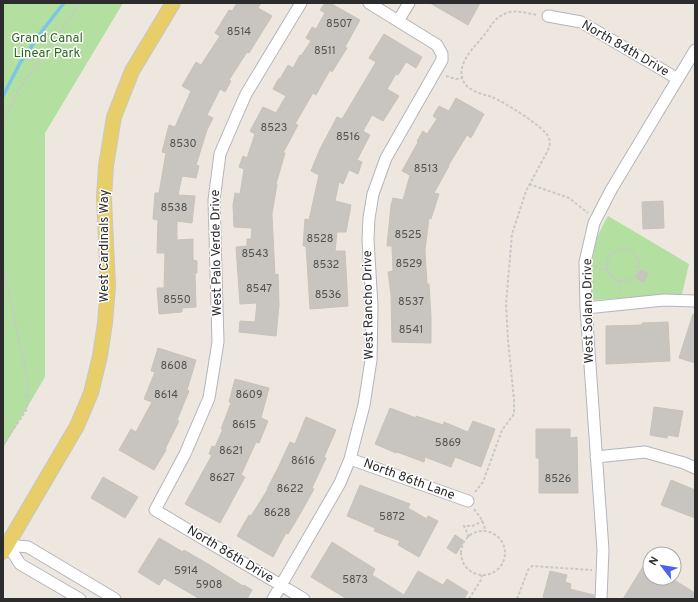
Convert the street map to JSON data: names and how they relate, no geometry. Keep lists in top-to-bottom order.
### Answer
{
  "streets": {
    "main road": ["West Cardinals Way"],
    "street": [
      "North 84th Drive",
      "West Palo Verde Drive",
      "West Rancho Drive",
      "West Solano Drive",
      "North 86th Lane",
      "North 86th Drive"
    ]
  },
  "crossings": [
    ["North 84th Drive", "West Solano Drive"],
    ["West Palo Verde Drive", "North 86th Drive"],
    ["West Rancho Drive", "North 86th Lane"],
    ["West Rancho Drive", "North 86th Drive"]
  ],
  "parks": ["Grand Canal Linear Park"],
  "house_numbers": [
    "8507",
    "8514",
    "8511",
    "8523",
    "8516",
    "8530",
    "8513",
    "8538",
    "8525",
    "8528",
    "8543",
    "8529",
    "8532",
    "8547",
    "8536",
    "8550",
    "8537",
    "8541",
    "8608",
    "8614",
    "8609",
    "8615",
    "5869",
    "8621",
    "8616",
    "8627",
    "8526",
    "8622",
    "8628",
    "5872",
    "5914",
    "5873",
    "5908"
  ],
  "north": "top left"
}
